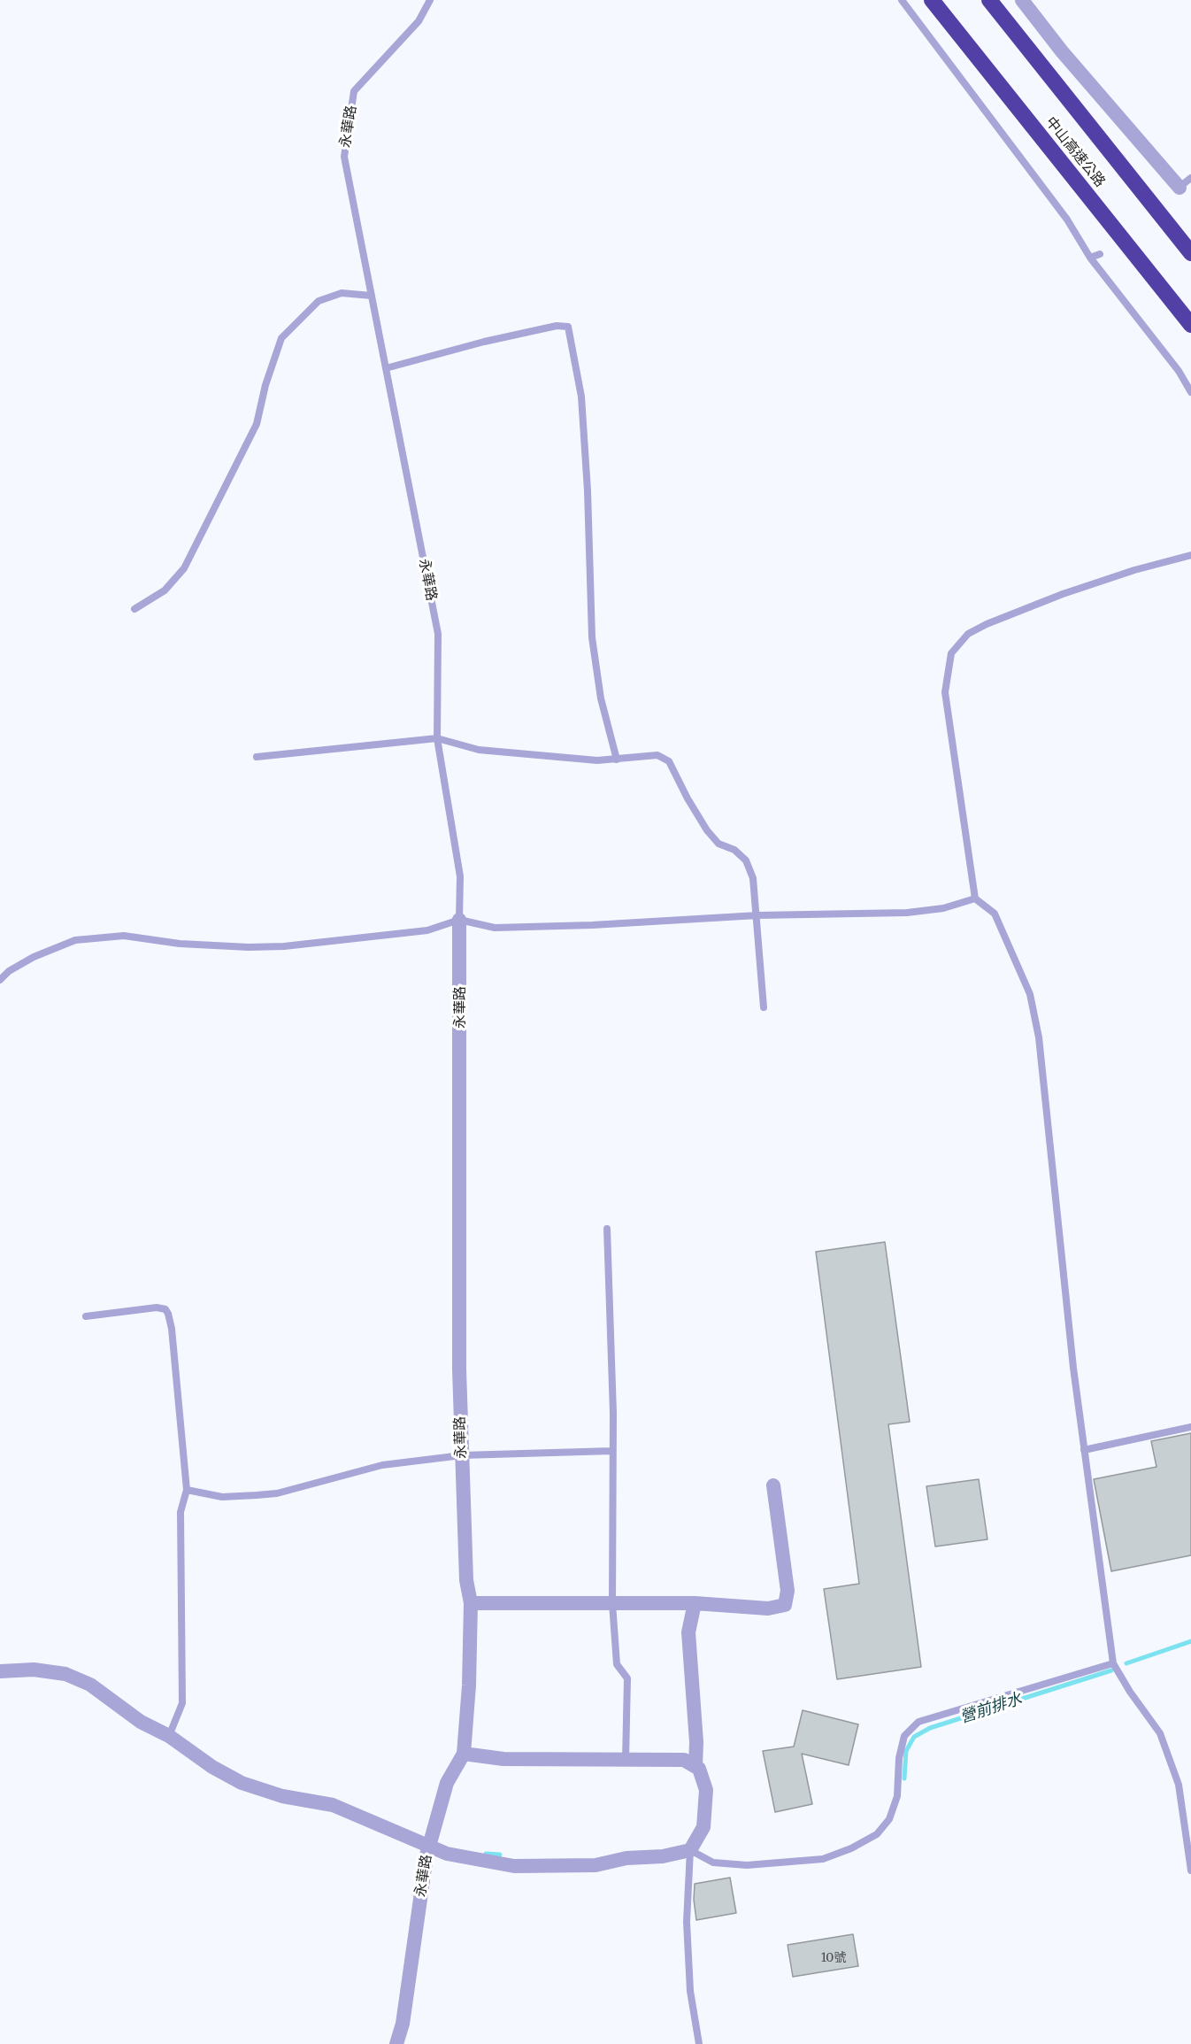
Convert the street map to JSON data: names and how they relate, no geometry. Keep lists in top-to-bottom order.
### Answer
{
  "streets": {
    "highway": ["中山高速公路"],
    "street": ["永華路"]
  },
  "water": ["營前排水"],
  "house_numbers": ["10號"]
}
